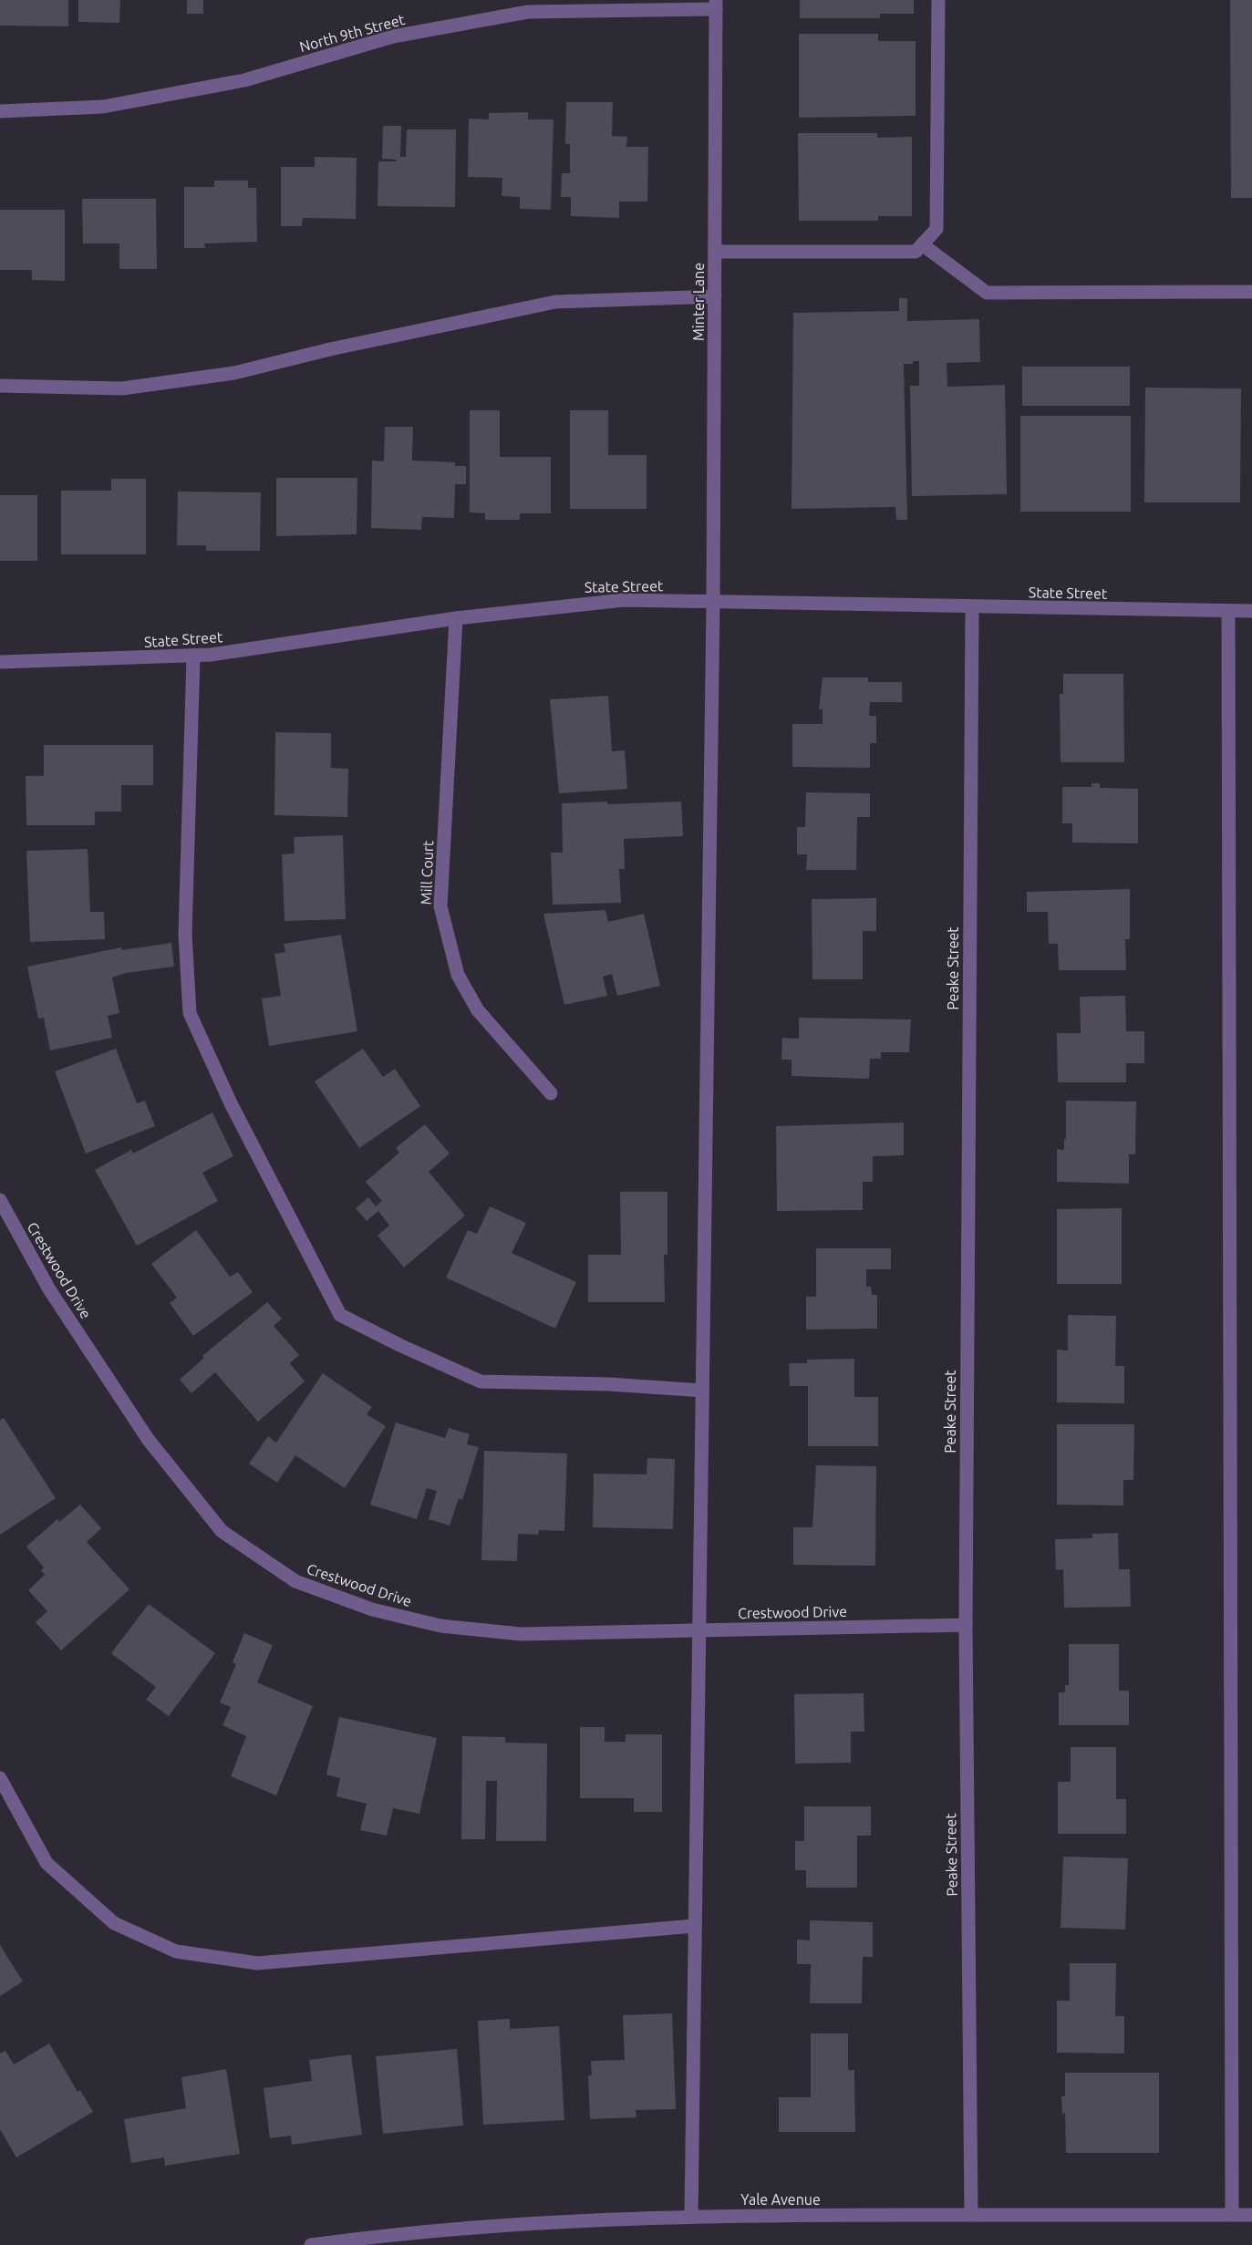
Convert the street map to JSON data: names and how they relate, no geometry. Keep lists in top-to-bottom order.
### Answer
{
  "streets": {
    "street": [
      "North 9th Street",
      "Minter Lane",
      "State Street",
      "Mill Court",
      "Peake Street",
      "Crestwood Drive",
      "Yale Avenue"
    ]
  },
  "crossings": [
    ["North 9th Street", "Minter Lane"],
    ["Minter Lane", "State Street"],
    ["Minter Lane", "Crestwood Drive"],
    ["Minter Lane", "Yale Avenue"],
    ["State Street", "Mill Court"],
    ["State Street", "Peake Street"],
    ["Peake Street", "Crestwood Drive"],
    ["Peake Street", "Yale Avenue"]
  ]
}
